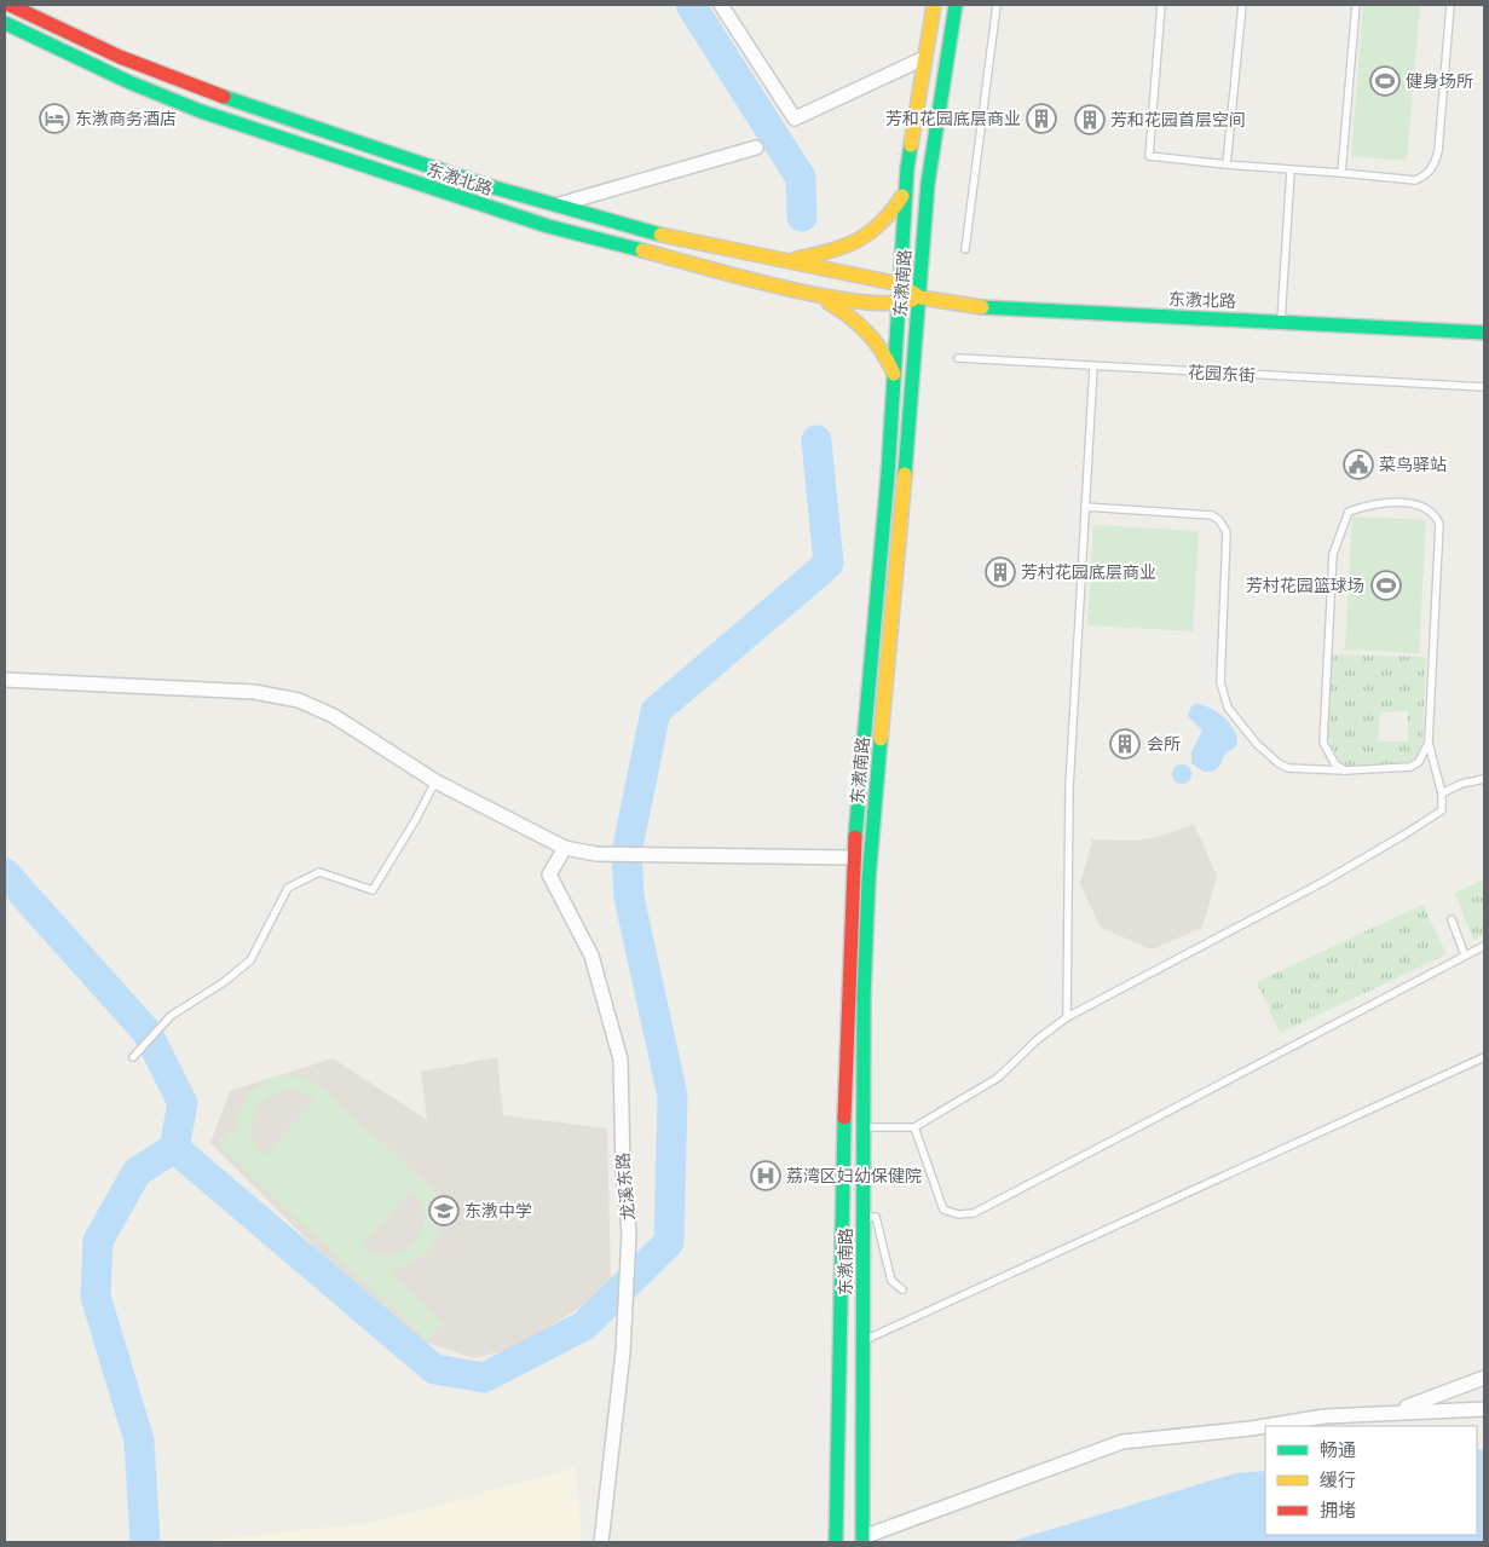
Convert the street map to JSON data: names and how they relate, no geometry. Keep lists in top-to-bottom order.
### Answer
{
  "streets": {
    "street": ["东漖北路", "东漖南路", "龙溪东路"],
    "lane": ["花园东街"]
  },
  "crossings": [
    ["东漖北路", "东漖南路"]
  ],
  "places": {
    "sports": ["健身场所", "芳村花园篮球场"],
    "hotel": ["东漖商务酒店"],
    "building": [
      "芳和花园底层商业",
      "芳和花园首层空间",
      "芳村花园底层商业",
      "会所"
    ],
    "public building": ["菜鸟驿站"],
    "hospital": ["荔湾区妇幼保健院"],
    "school or university": ["东漖中学"]
  },
  "legend": ["畅通", "缓行", "拥堵"]
}
